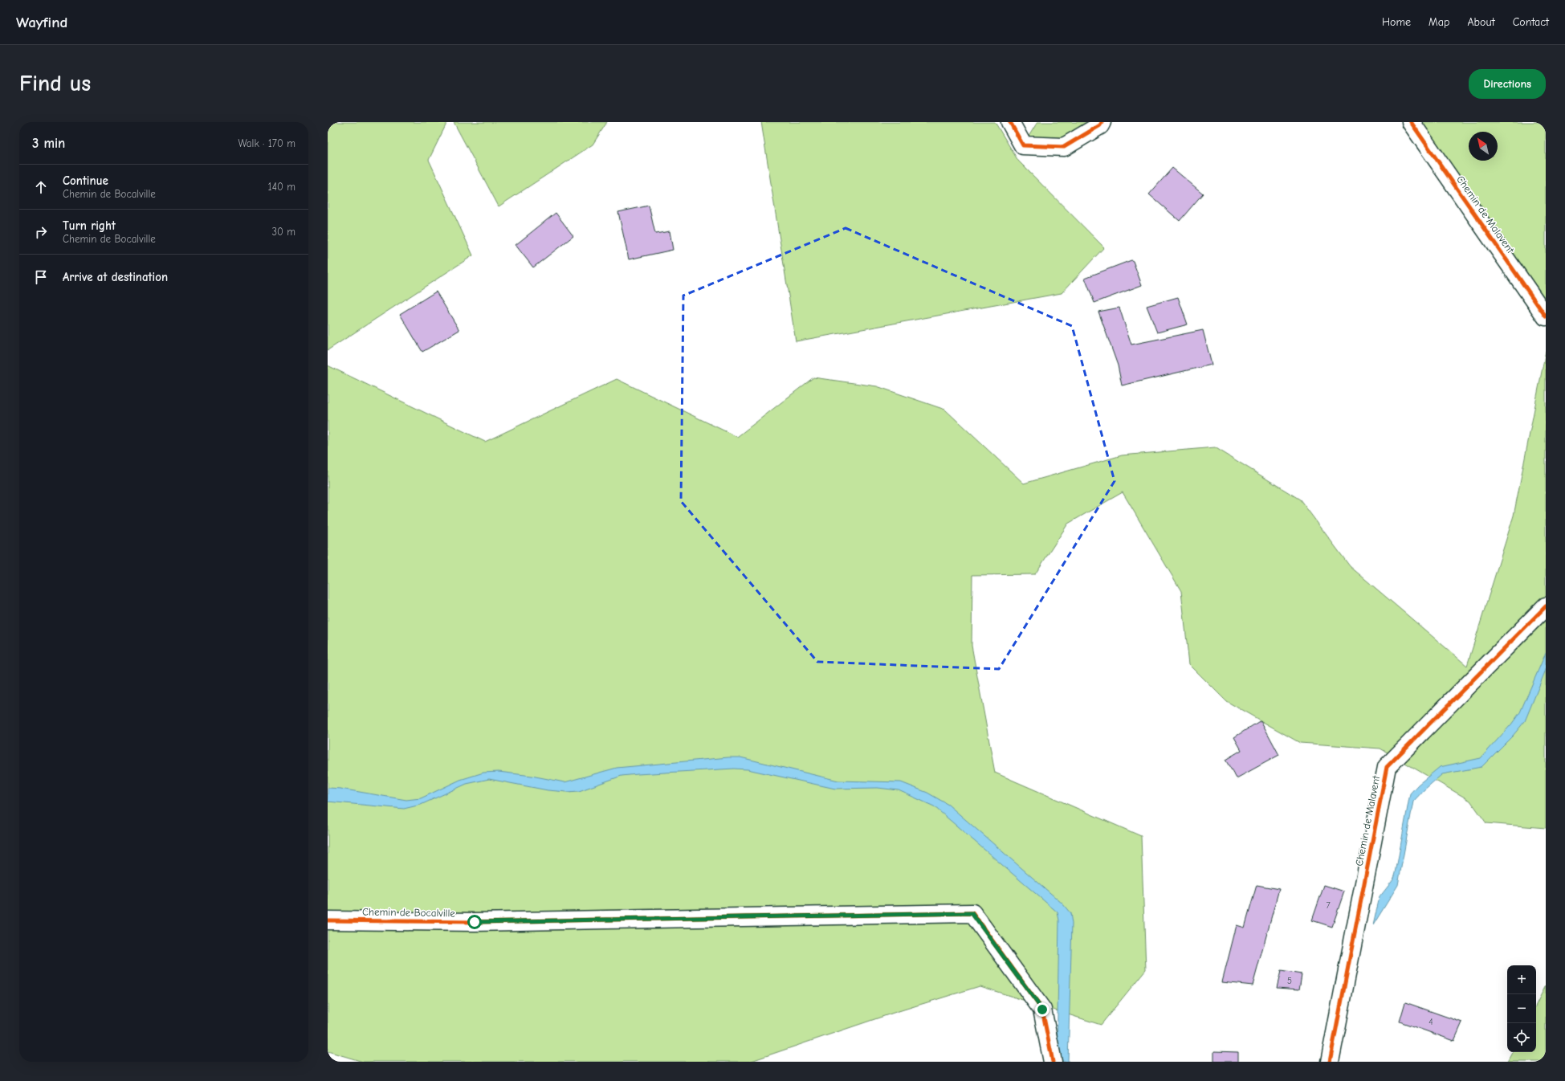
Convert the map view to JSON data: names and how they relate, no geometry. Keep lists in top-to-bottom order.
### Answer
{
  "streets": {
    "street": ["Chemin de Malavent", "Chemin de Bocalville"]
  },
  "house_numbers": ["7", "5", "4"],
  "north": "top left",
  "page": {
    "header": "Wayfind",
    "nav": [
      "Home",
      "Map",
      "About",
      "Contact"
    ],
    "buttons": "Directions",
    "title": "Find us",
    "heading": ["3 min", "Walk · 170 m"],
    "list": [
      ["Continue", "Chemin de Bocalville", "140 m"],
      ["Turn right", "Chemin de Bocalville", "30 m"],
      "Arrive at destination"
    ],
    "map_buttons": ["+", "−"]
  }
}
